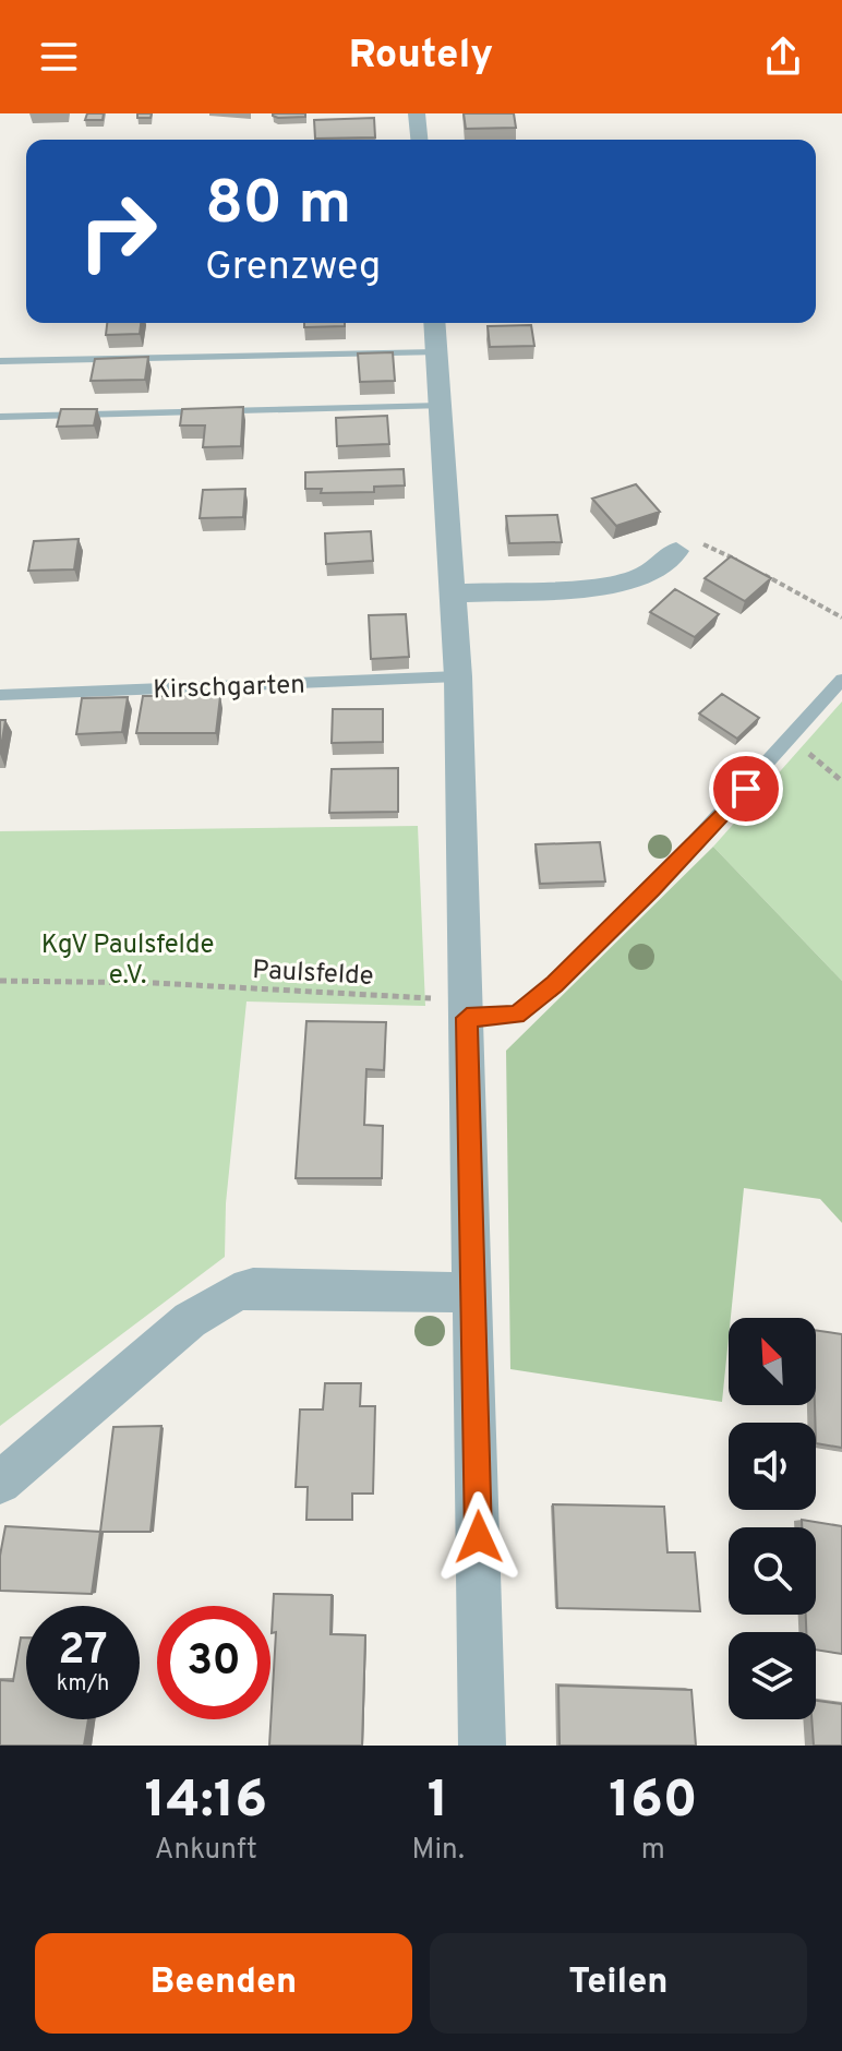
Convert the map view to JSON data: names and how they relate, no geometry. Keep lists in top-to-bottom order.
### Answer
{
  "streets": {
    "lane": ["Kirschgarten"],
    "path": ["Paulsfelde"]
  },
  "parks": ["KgV Paulsfelde e.V."],
  "north": "top left",
  "page": {
    "header": "Routely",
    "turn": ["80 m", "Grenzweg"],
    "speed": "27 km/h",
    "limit": "30",
    "eta": [
      "14:16",
      "Ankunft",
      "1",
      "Min.",
      "160",
      "m"
    ],
    "buttons": ["Beenden", "Teilen"]
  }
}
